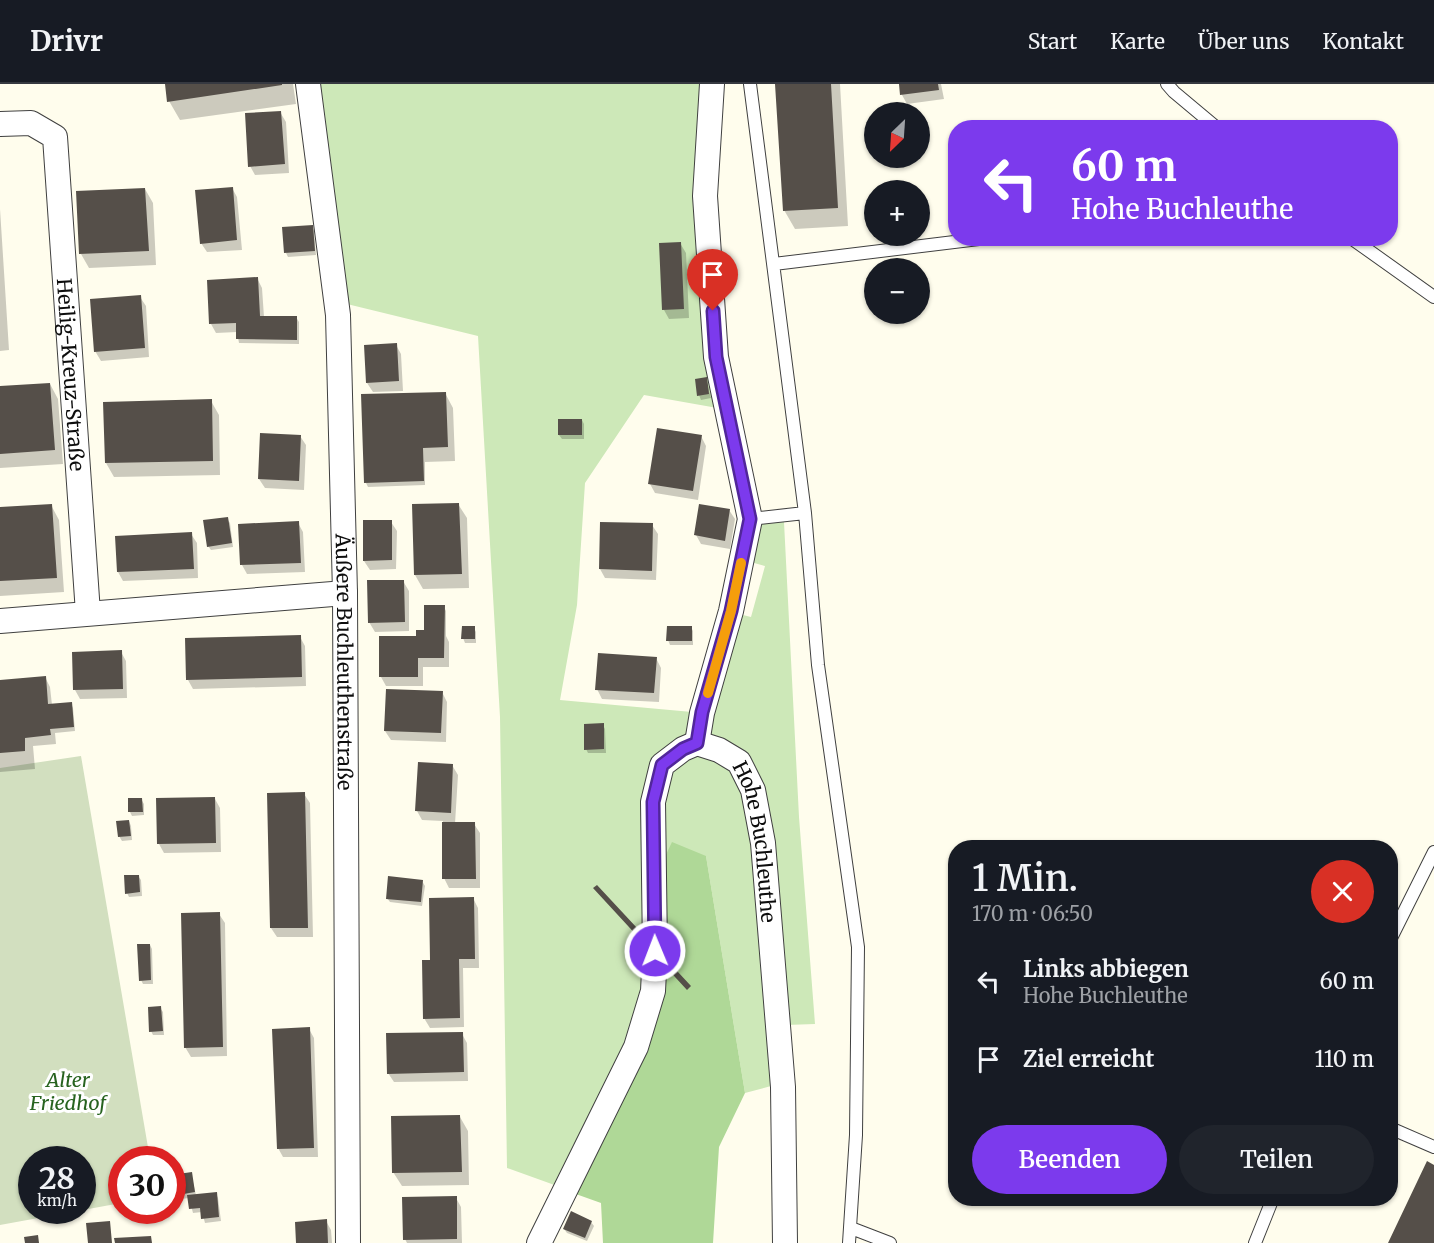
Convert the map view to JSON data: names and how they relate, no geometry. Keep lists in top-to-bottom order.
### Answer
{
  "streets": {
    "street": ["Heilig-Kreuz-Straße", "Äußere Buchleuthenstraße", "Hohe Buchleuthe"]
  },
  "parks": ["Alter Friedhof"],
  "north": "bottom left",
  "page": {
    "header": "Drivr",
    "nav": [
      "Start",
      "Karte",
      "Über uns",
      "Kontakt"
    ],
    "map_buttons": ["+", "−"],
    "turn": ["60 m", "Hohe Buchleuthe"],
    "heading": ["1 Min.", "170 m · 06:50"],
    "list": [
      {
        "name": "Links abbiegen",
        "note": "Hohe Buchleuthe",
        "value": "60 m"
      },
      {
        "name": "Ziel erreicht",
        "value": "110 m"
      }
    ],
    "buttons": ["Beenden", "Teilen"],
    "speed": "28 km/h",
    "limit": "30"
  }
}
